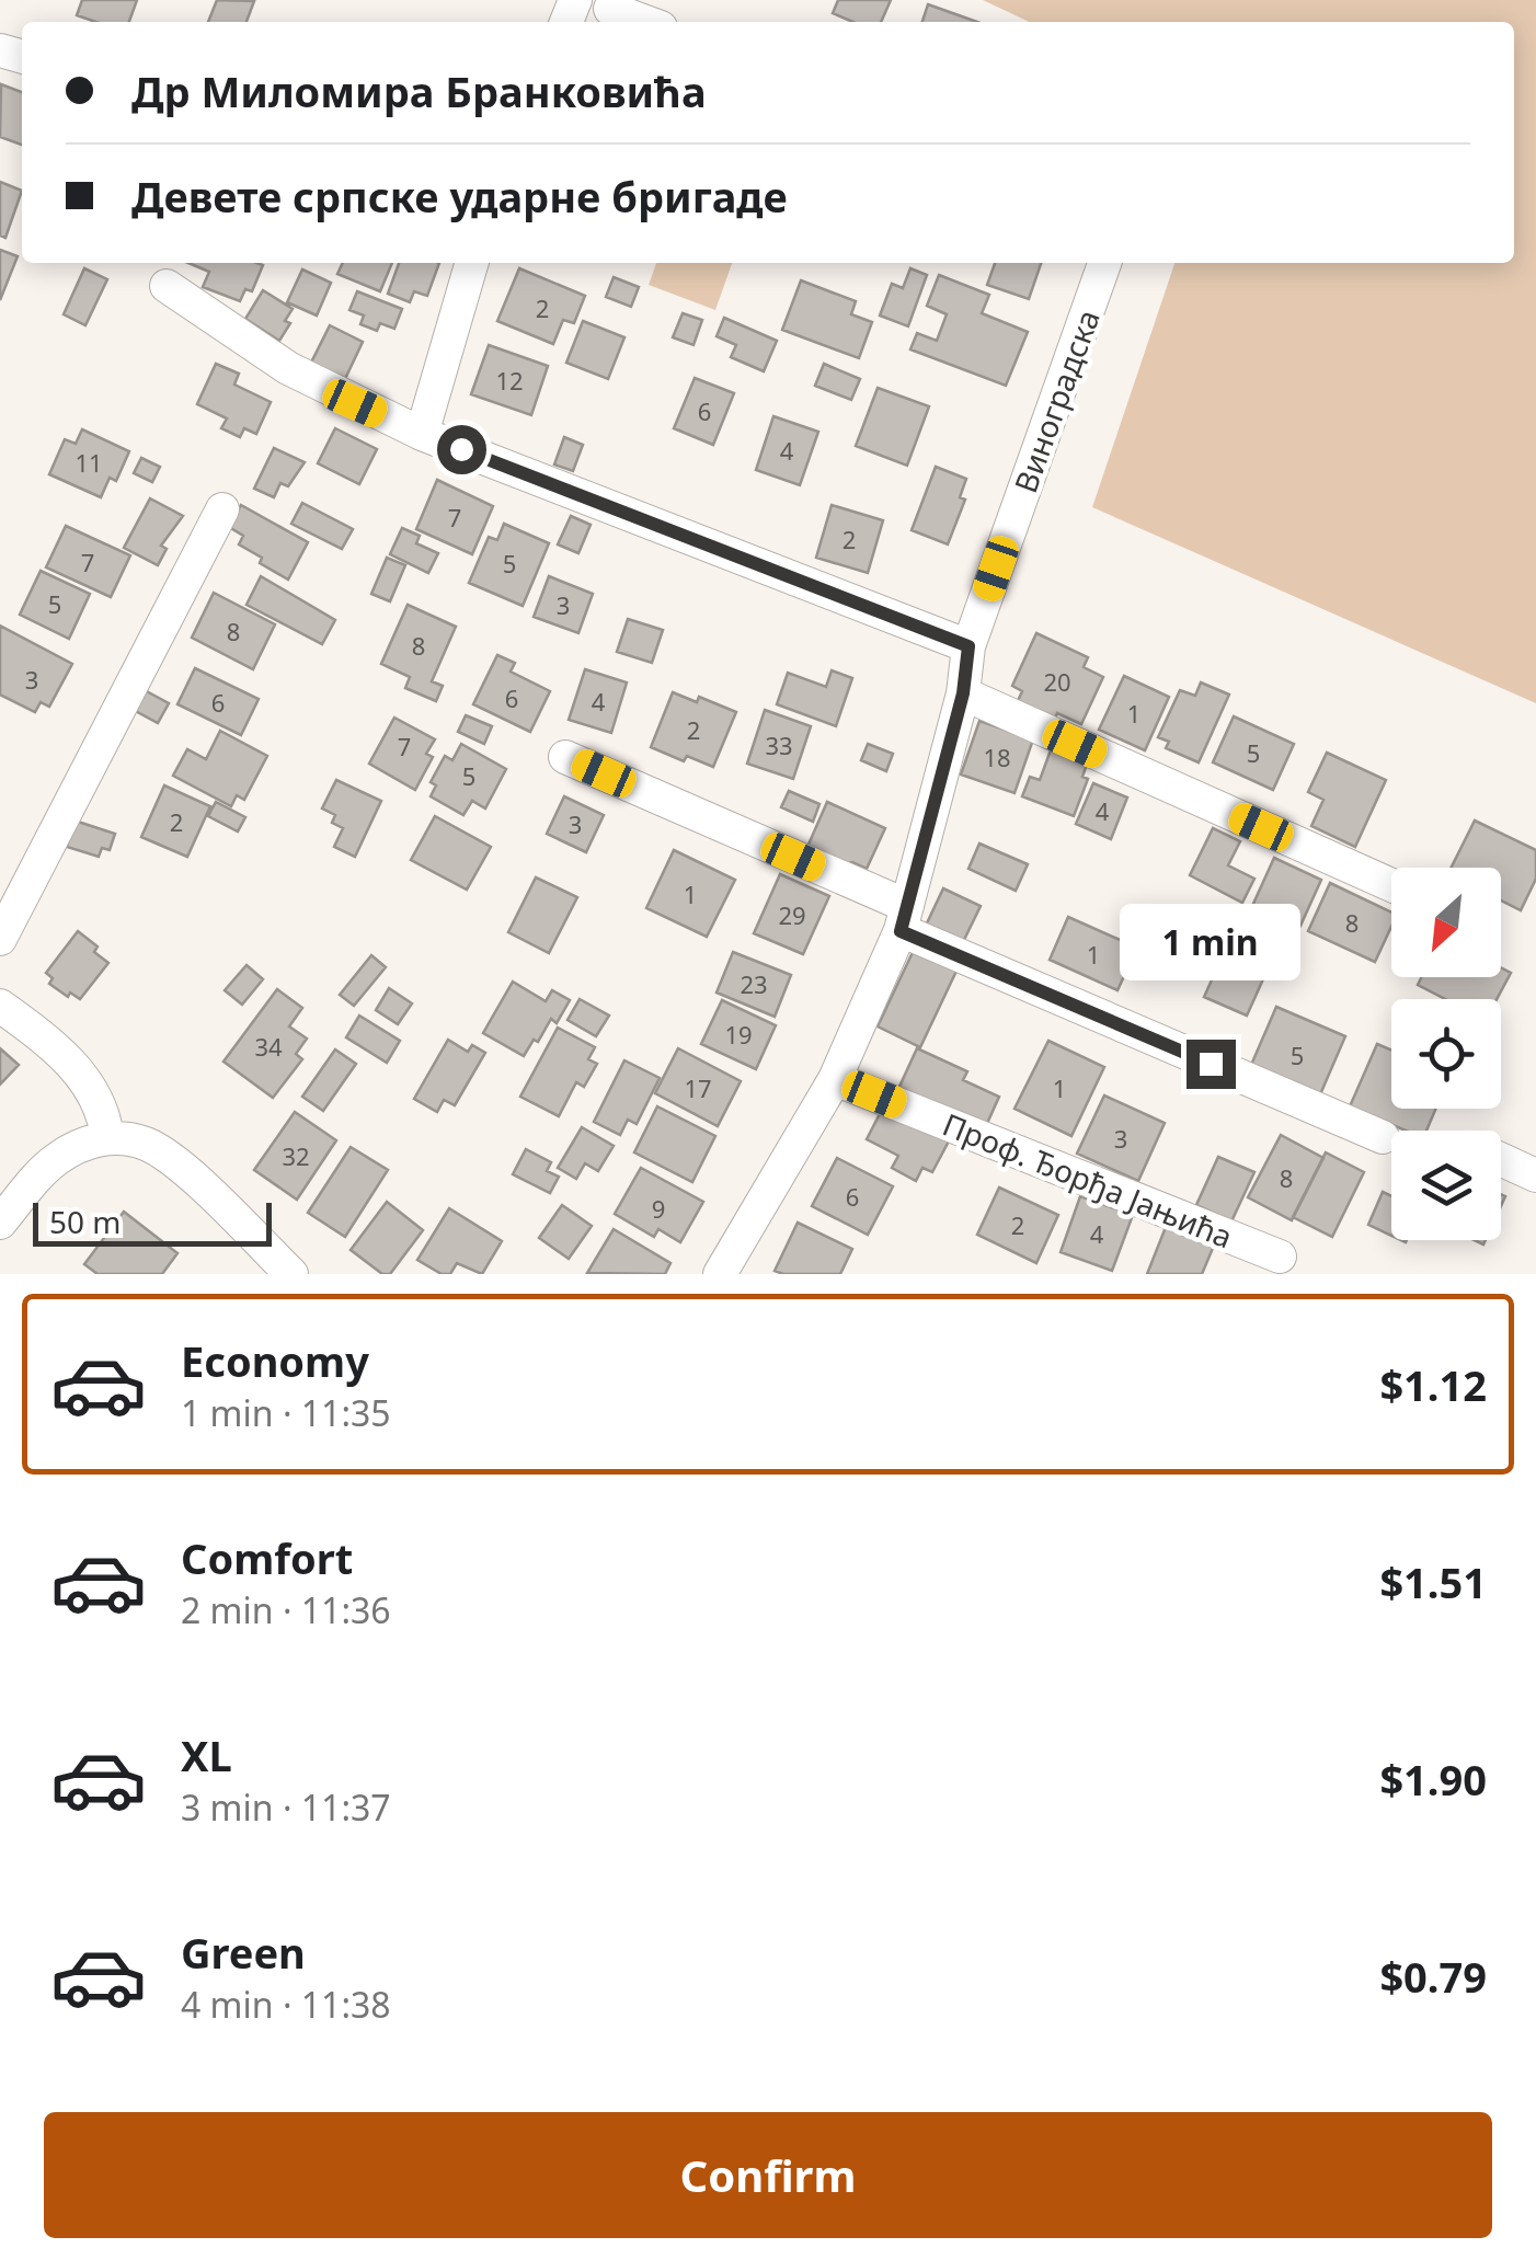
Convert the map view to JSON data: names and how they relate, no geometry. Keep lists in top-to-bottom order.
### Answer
{
  "streets": {
    "street": ["Виноградска", "Проф. Ђорђа Јањића"]
  },
  "crossings": [
    ["Виноградска", "Проф. Ђорђа Јањића"]
  ],
  "house_numbers": [
    "2",
    "12",
    "6",
    "4",
    "11",
    "7",
    "2",
    "7",
    "5",
    "5",
    "3",
    "8",
    "8",
    "3",
    "20",
    "6",
    "4",
    "6",
    "1",
    "2",
    "33",
    "7",
    "5",
    "18",
    "5",
    "4",
    "2",
    "3",
    "1",
    "29",
    "8",
    "1",
    "23",
    "19",
    "34",
    "5",
    "17",
    "1",
    "3",
    "32",
    "8",
    "6",
    "9",
    "2",
    "4"
  ],
  "scale_bar": "50 m",
  "north": "bottom left",
  "page": {
    "banner": ["Др Миломира Бранковића", "Девете српске ударне бригаде"],
    "bubble": "1 min",
    "scale": "50 m",
    "list": [
      {
        "name": "Economy",
        "note": "1 min · 11:35",
        "value": "$1.12"
      },
      {
        "name": "Comfort",
        "note": "2 min · 11:36",
        "value": "$1.51"
      },
      {
        "name": "XL",
        "note": "3 min · 11:37",
        "value": "$1.90"
      },
      {
        "name": "Green",
        "note": "4 min · 11:38",
        "value": "$0.79"
      }
    ],
    "buttons": "Confirm"
  }
}
